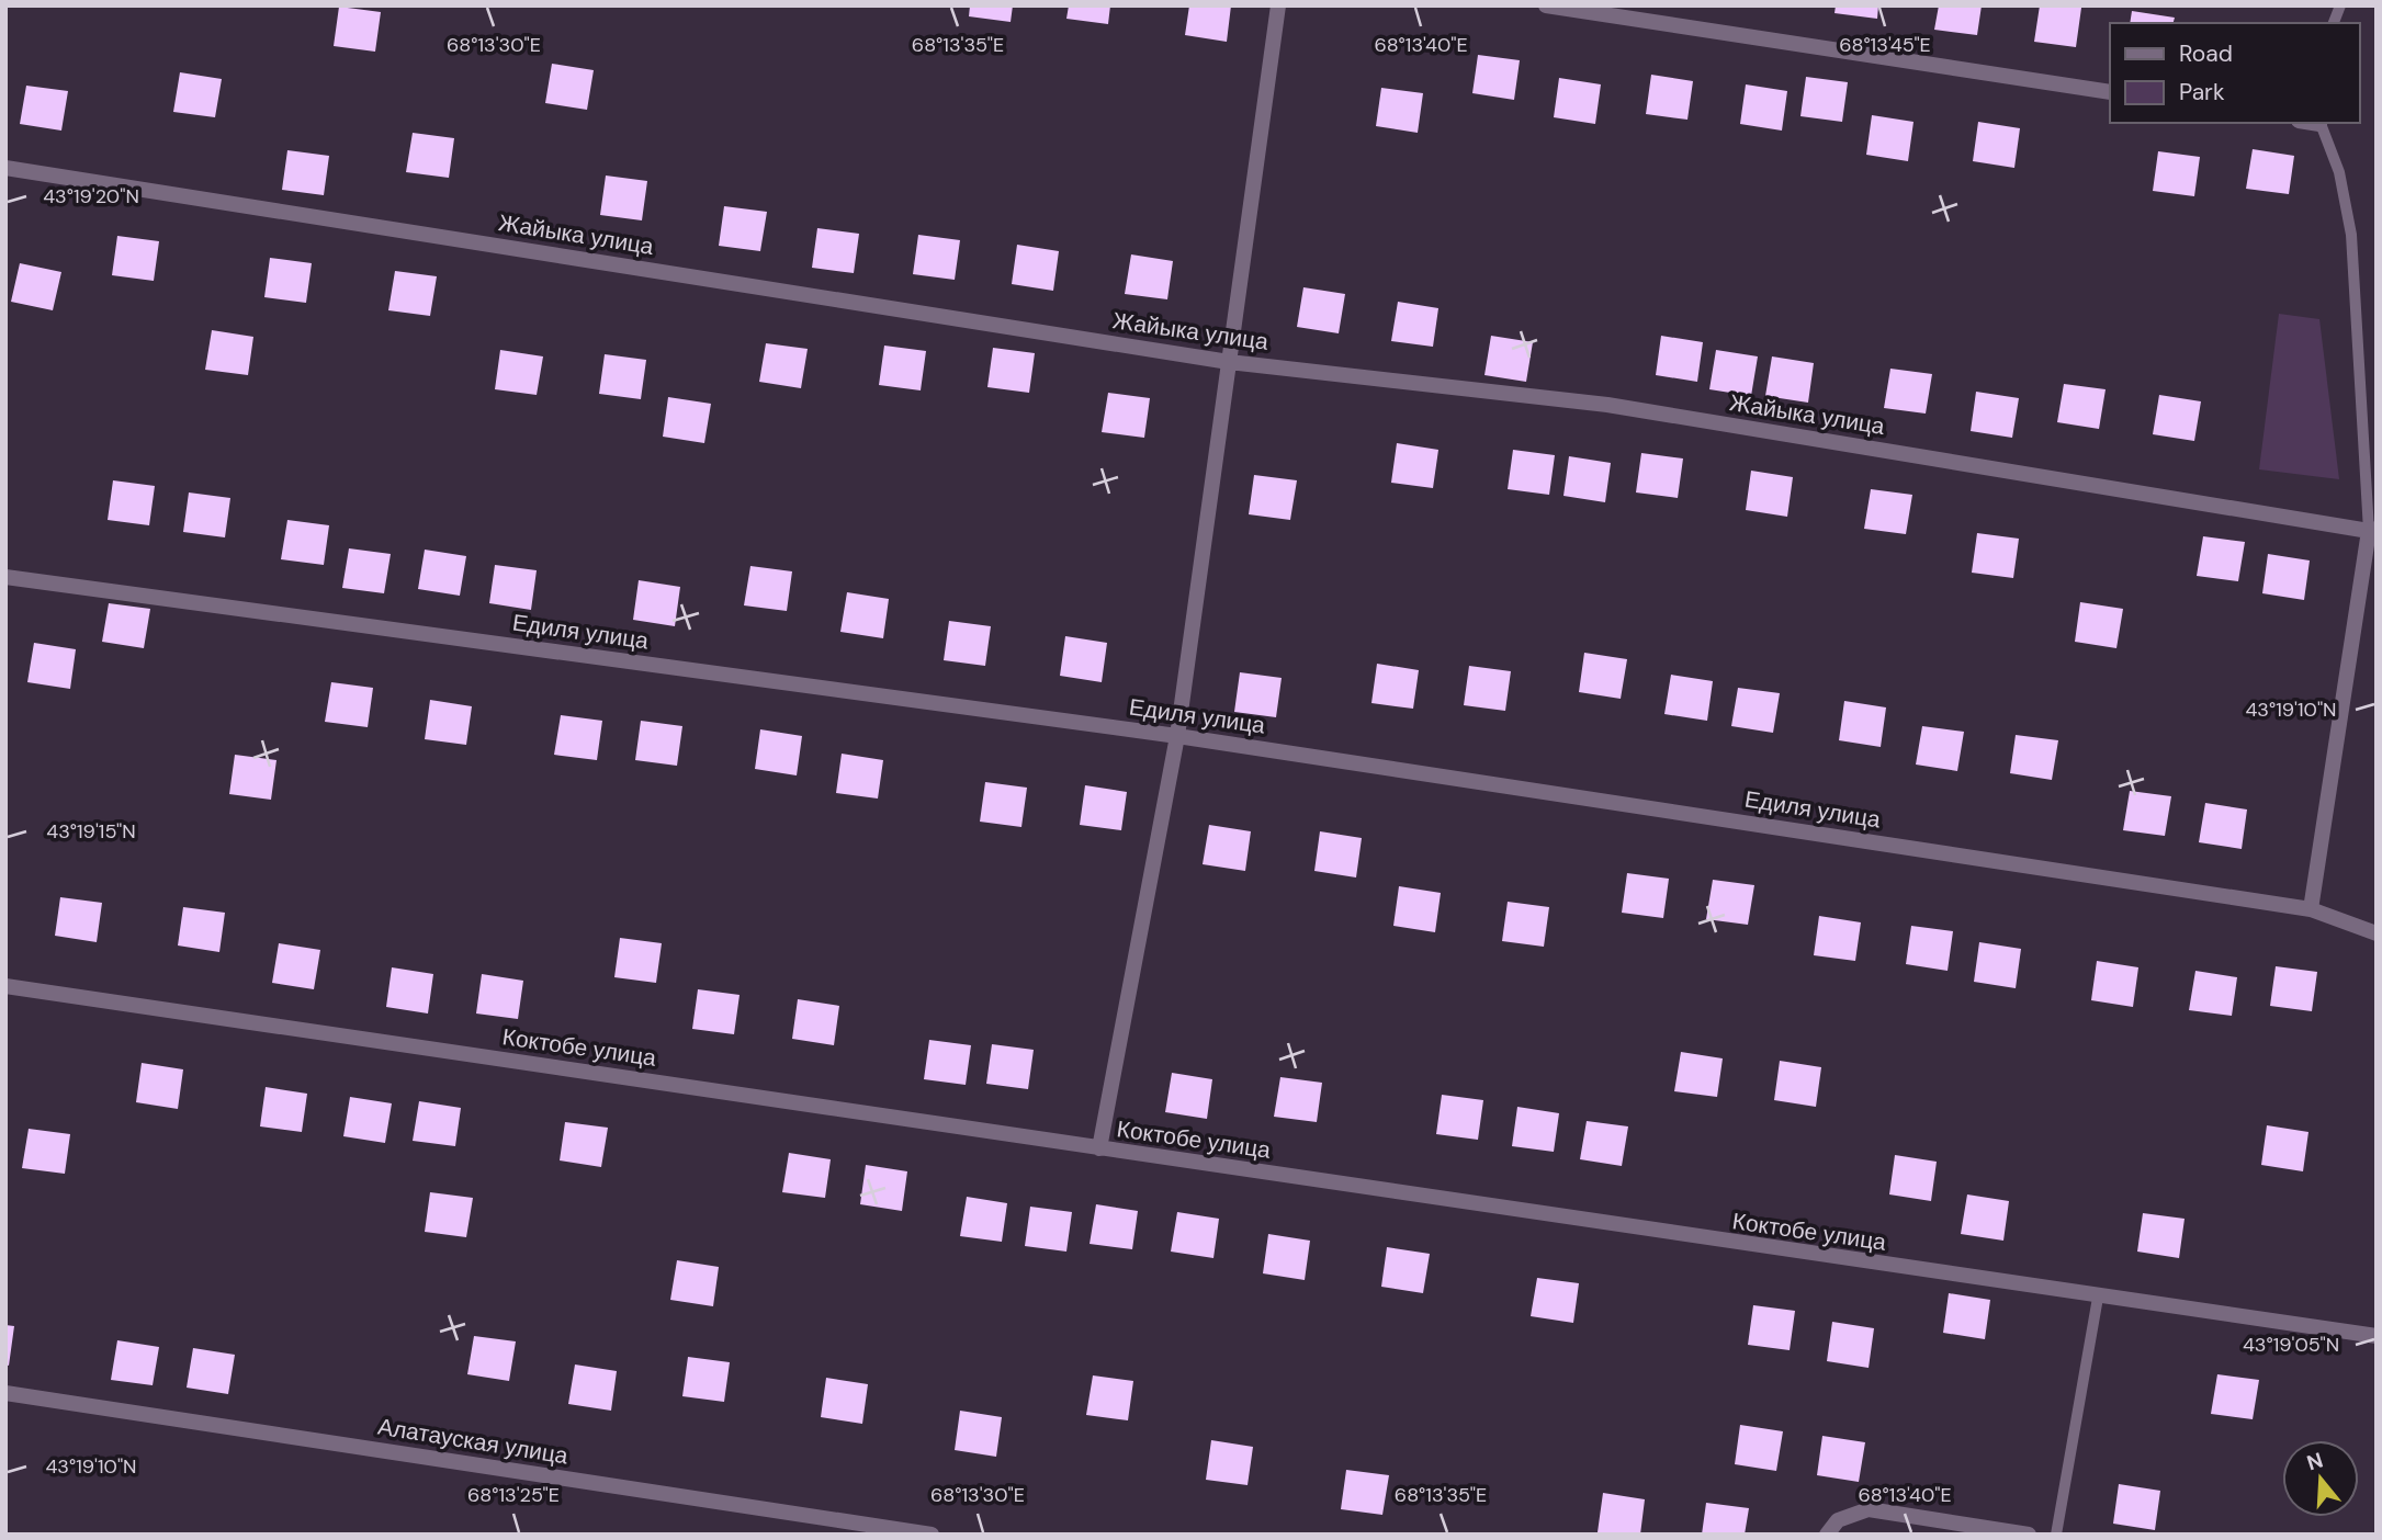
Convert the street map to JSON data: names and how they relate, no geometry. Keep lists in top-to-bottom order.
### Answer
{
  "streets": {
    "street": [
      "Жайыка улица",
      "Едиля улица",
      "Коктобе улица",
      "Алатауская улица"
    ]
  },
  "legend": ["Road", "Park"],
  "north": "top",
  "coordinates": [
    "68°13'30\"E",
    "68°13'35\"E",
    "68°13'40\"E",
    "68°13'45\"E",
    "43°19'20\"N",
    "43°19'10\"N",
    "43°19'15\"N",
    "43°19'05\"N",
    "68°13'25\"E"
  ]
}
